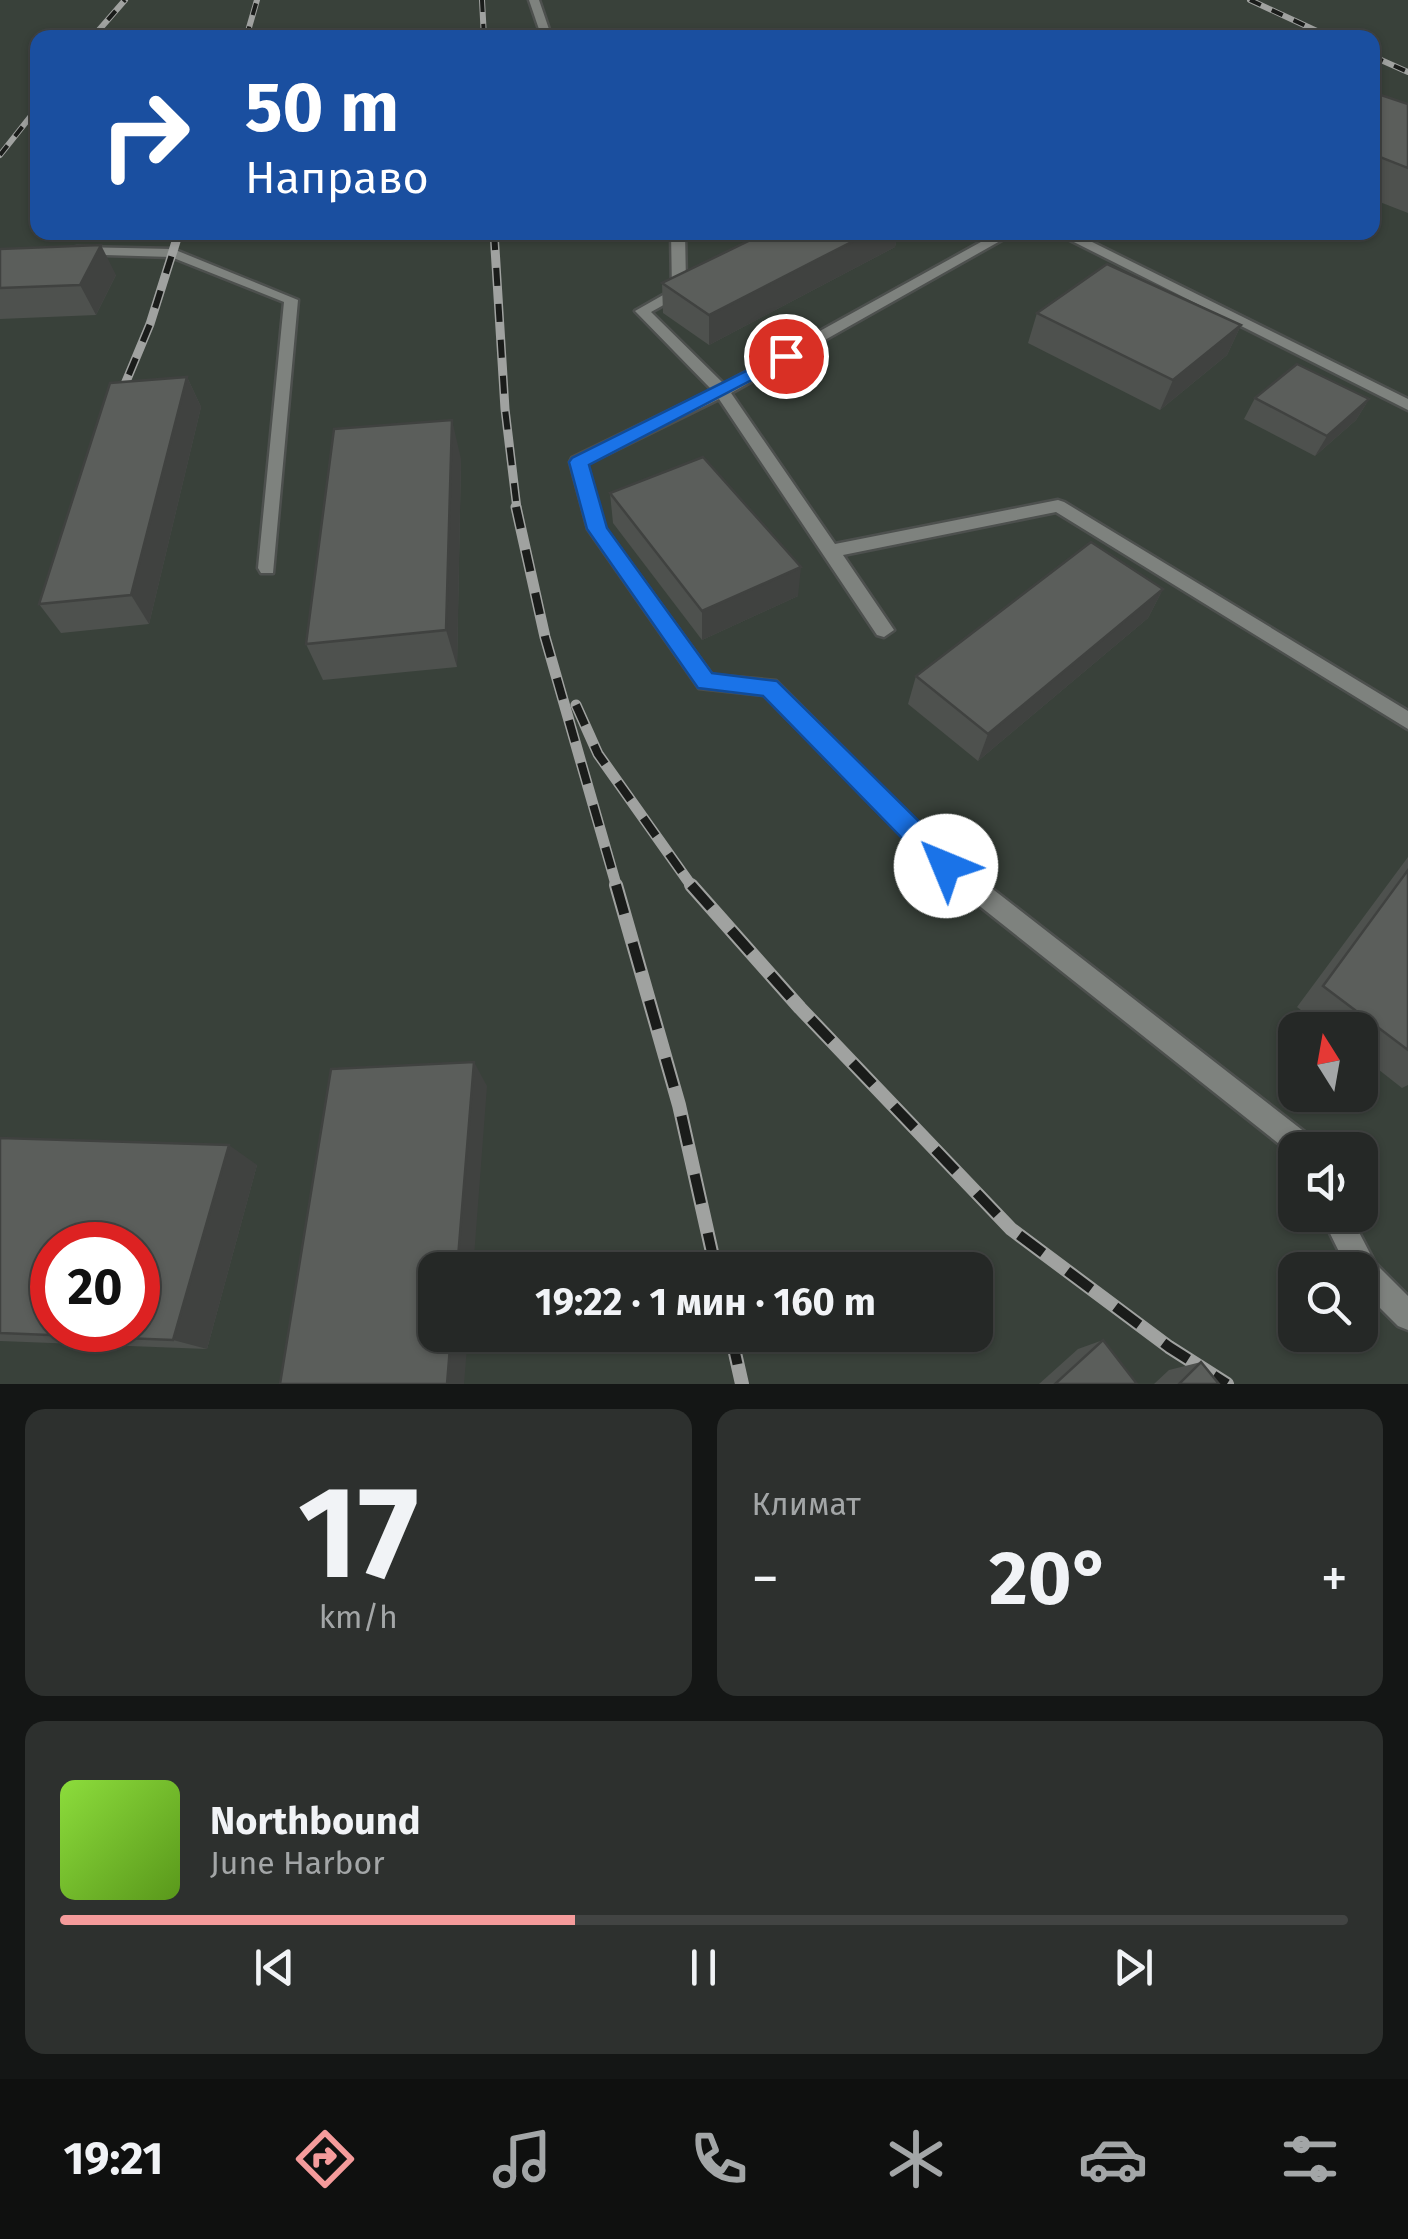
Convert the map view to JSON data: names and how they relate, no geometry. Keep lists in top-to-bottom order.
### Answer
{
  "north": "top",
  "page": {
    "turn": ["50 m", "Направо"],
    "limit": "20",
    "trip": "19:22 · 1 мин · 160 m",
    "tile": [
      ["17", "km/h"],
      "Климат"
    ],
    "heat": ["−", "20°", "+"],
    "song": ["Northbound", "June Harbor"],
    "tabs": "19:21"
  }
}
